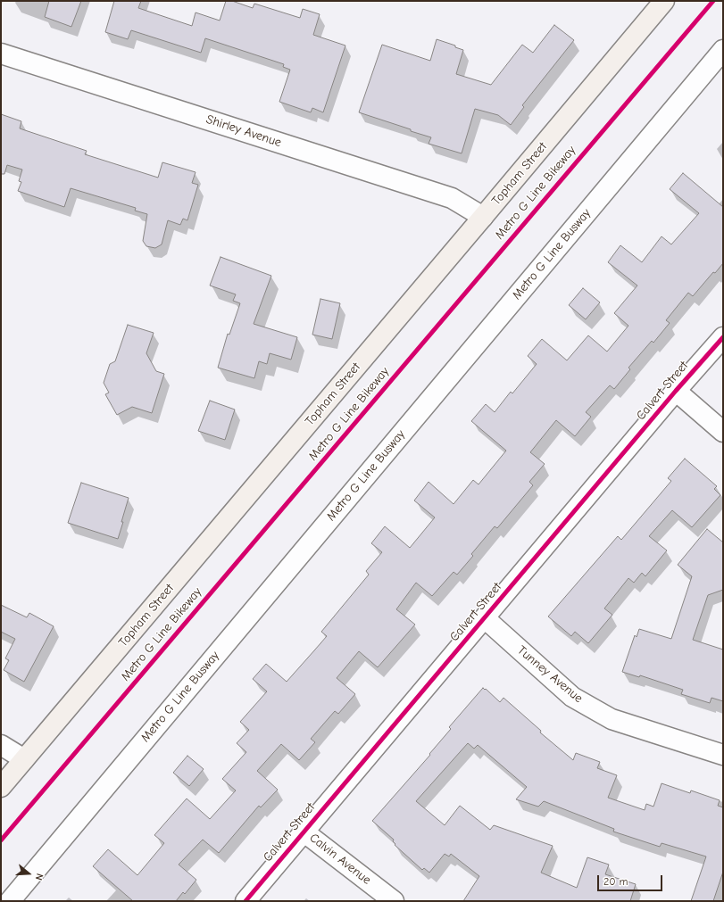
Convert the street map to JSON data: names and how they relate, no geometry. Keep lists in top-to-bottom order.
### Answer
{
  "streets": {
    "main road": ["Topham Street"],
    "street": [
      "Shirley Avenue",
      "Metro G Line Busway",
      "Calvert Street",
      "Tunney Avenue",
      "Calvin Avenue"
    ],
    "cycle path": ["Metro G Line Bikeway"]
  },
  "crossings": [
    ["Shirley Avenue", "Topham Street"],
    ["Calvert Street", "Tunney Avenue"],
    ["Calvert Street", "Calvin Avenue"]
  ],
  "scale_bar": "20 m",
  "north": "right"
}
